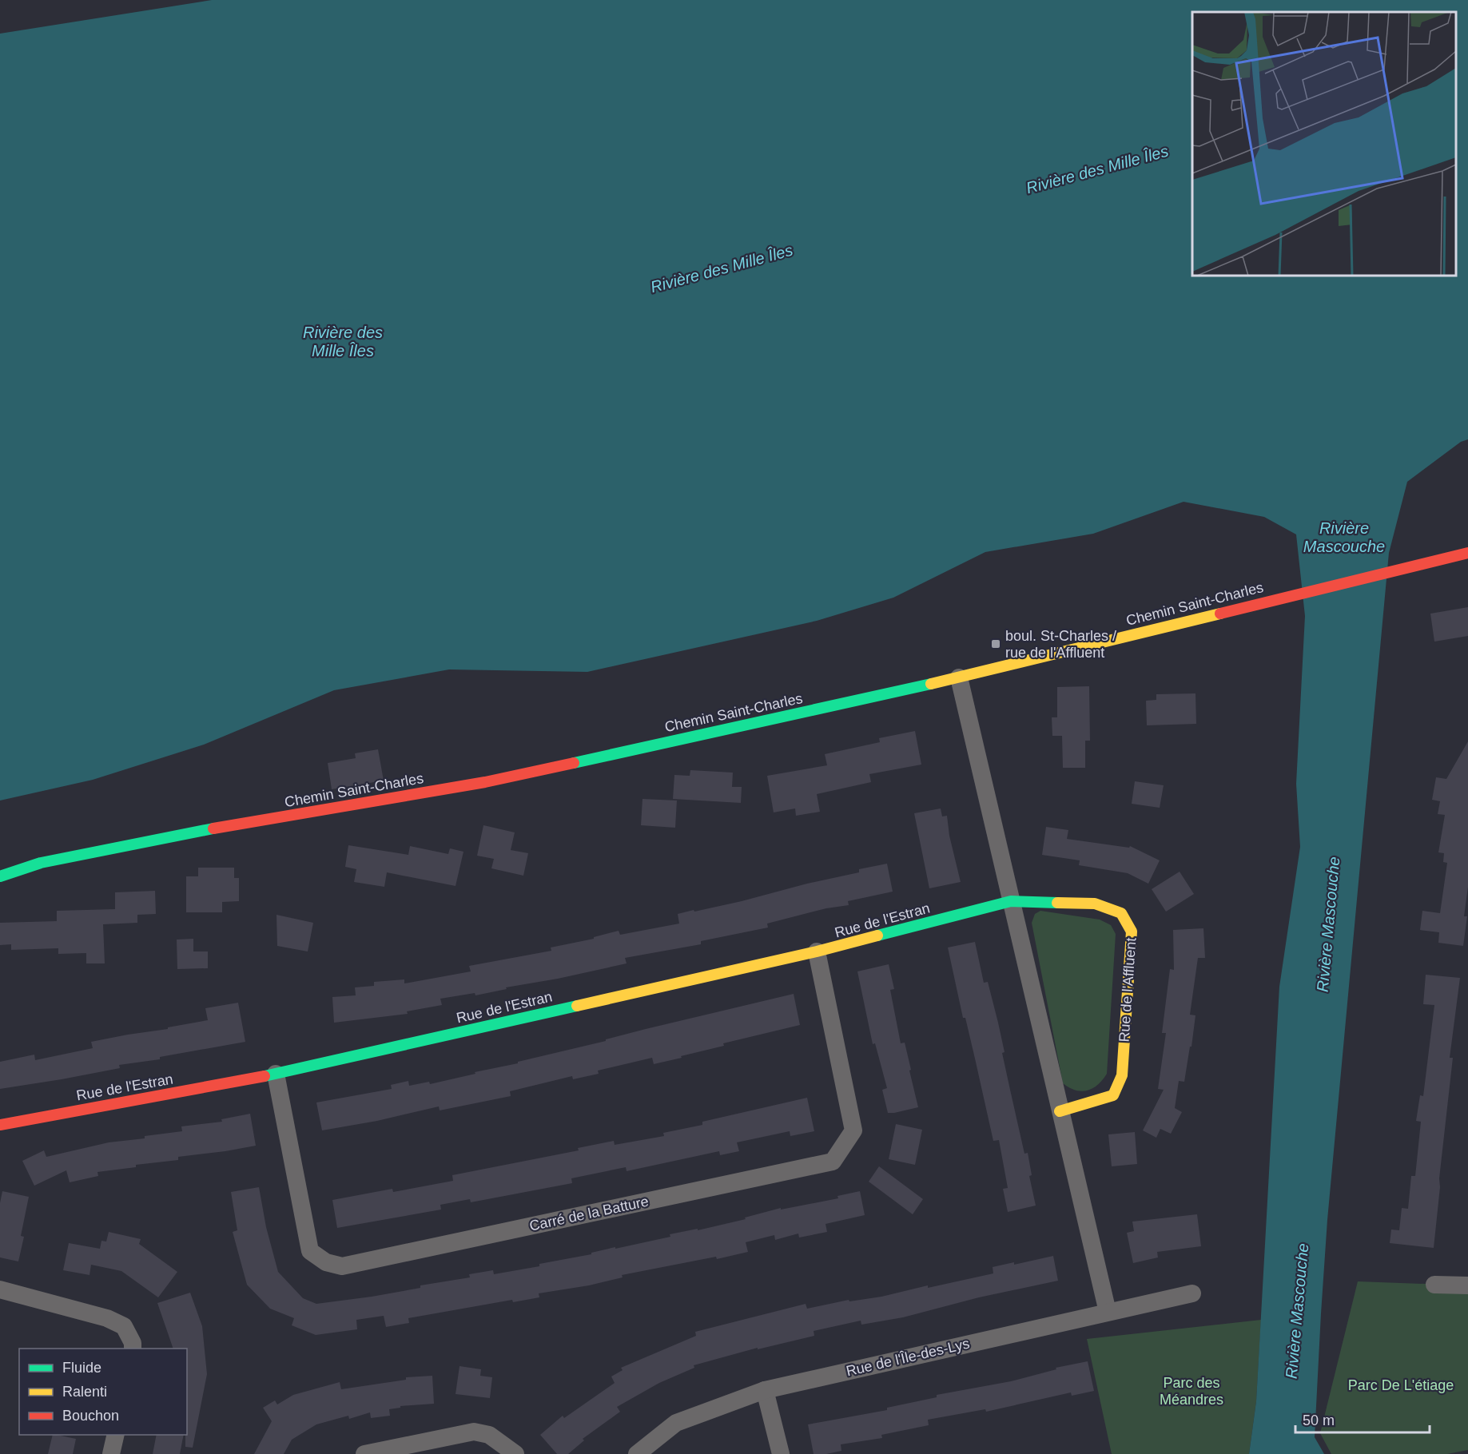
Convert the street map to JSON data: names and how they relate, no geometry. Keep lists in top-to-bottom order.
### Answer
{
  "streets": {
    "main road": ["Chemin Saint-Charles", "Rue de l'Estran", "Rue de l'Affluent"],
    "street": ["Carré de la Batture", "Rue de l'Île-des-Lys"]
  },
  "crossings": [
    ["Rue de l'Estran", "Rue de l'Affluent"],
    ["Rue de l'Estran", "Carré de la Batture"]
  ],
  "water": ["Rivière des Mille Îles", "Rivière Mascouche"],
  "parks": ["Parc des Méandres", "Parc De L'étiage"],
  "places": {
    "transit": ["boul. St-Charles / rue de l'Affluent"]
  },
  "legend": ["Fluide", "Ralenti", "Bouchon"],
  "scale_bar": "50 m"
}
